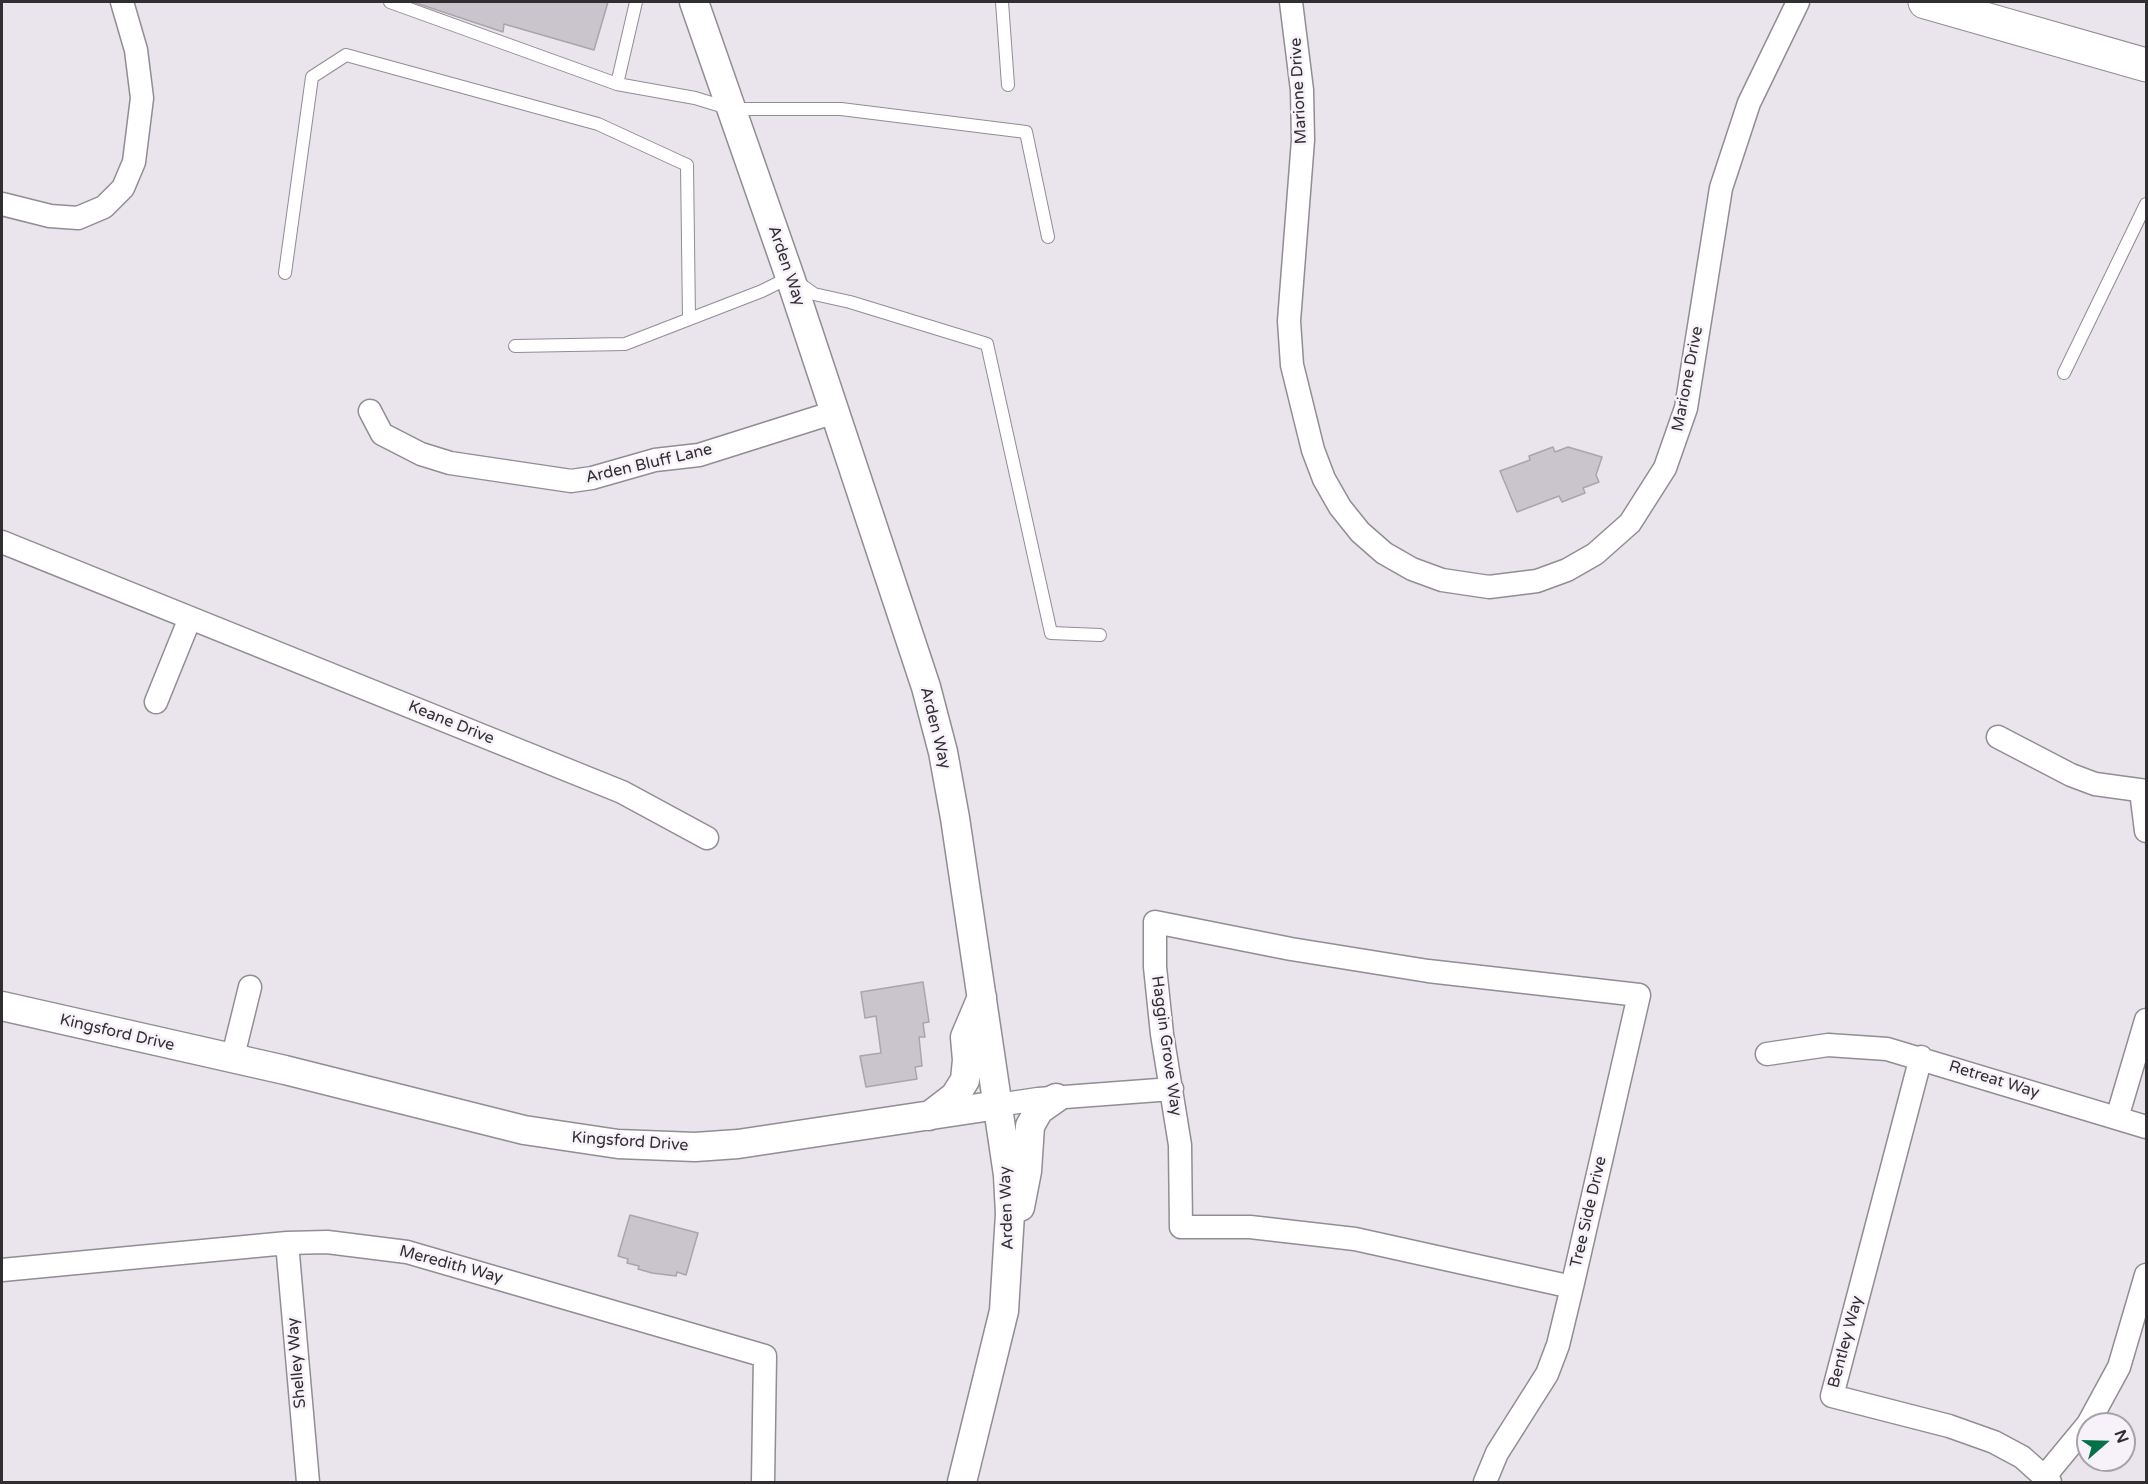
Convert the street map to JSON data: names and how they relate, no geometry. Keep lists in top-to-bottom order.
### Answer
{
  "streets": {
    "street": [
      "Marione Drive",
      "Arden Way",
      "Arden Bluff Lane",
      "Keane Drive",
      "Kingsford Drive",
      "Haggin Grove Way",
      "Retreat Way",
      "Tree Side Drive",
      "Meredith Way",
      "Bentley Way",
      "Shelley Way"
    ]
  },
  "crossings": [
    ["Arden Way", "Arden Bluff Lane"],
    ["Arden Way", "Kingsford Drive"],
    ["Haggin Grove Way", "Tree Side Drive"],
    ["Retreat Way", "Bentley Way"],
    ["Meredith Way", "Shelley Way"]
  ],
  "north": "right"
}
